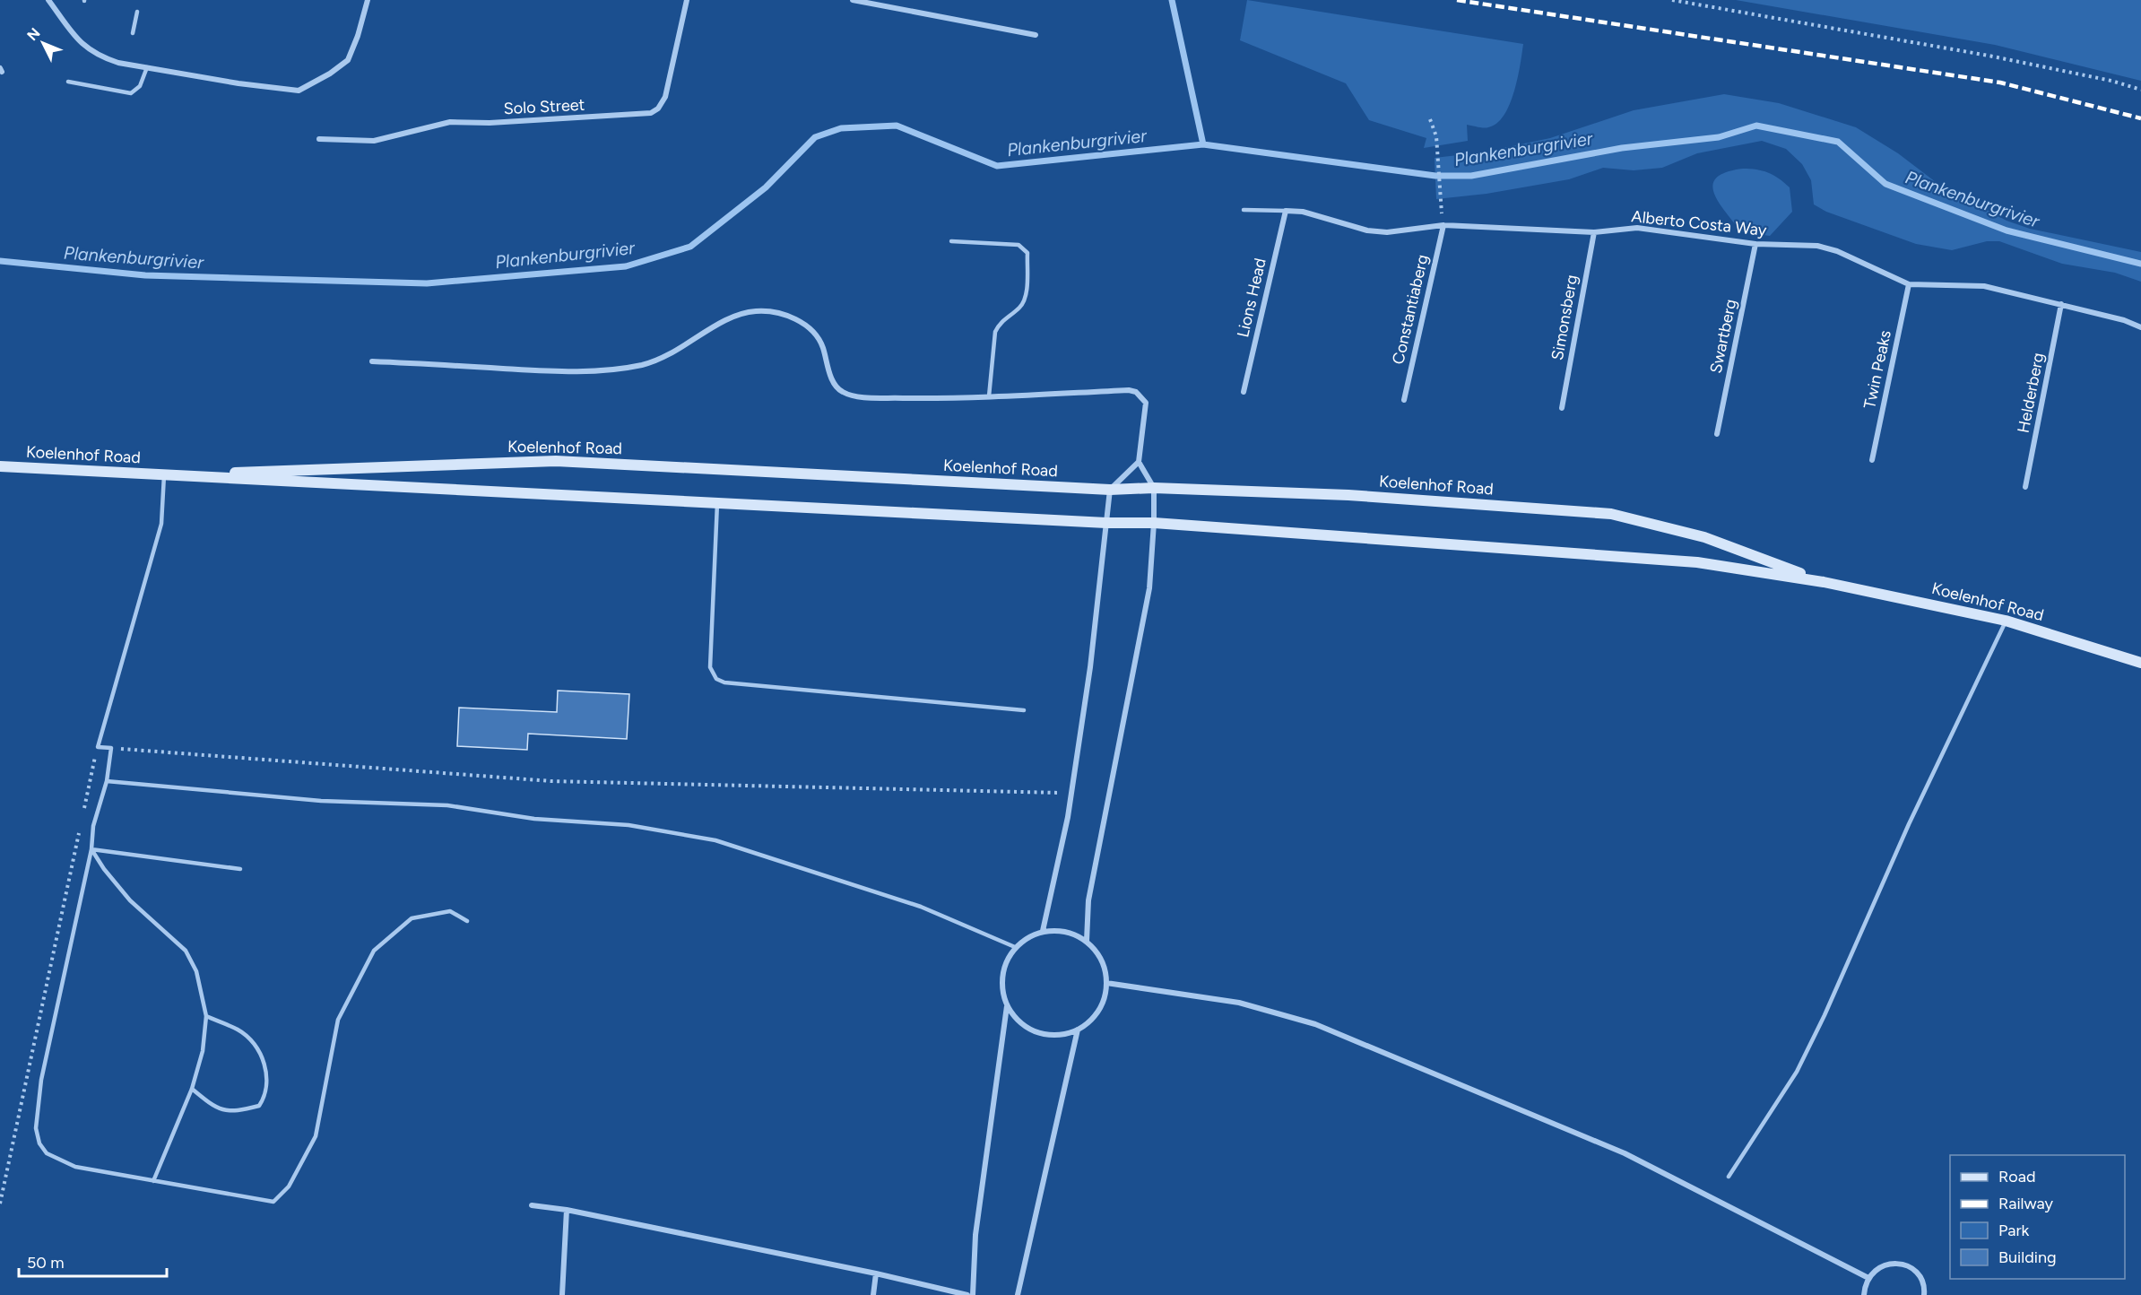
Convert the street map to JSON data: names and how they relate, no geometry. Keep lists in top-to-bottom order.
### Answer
{
  "streets": {
    "main road": ["Koelenhof Road"],
    "street": [
      "Solo Street",
      "Alberto Costa Way",
      "Lions Head",
      "Constantiaberg",
      "Simonsberg",
      "Swartberg",
      "Twin Peaks",
      "Helderberg"
    ]
  },
  "crossings": [
    ["Alberto Costa Way", "Lions Head"],
    ["Alberto Costa Way", "Constantiaberg"],
    ["Alberto Costa Way", "Simonsberg"],
    ["Alberto Costa Way", "Swartberg"],
    ["Alberto Costa Way", "Twin Peaks"],
    ["Alberto Costa Way", "Helderberg"]
  ],
  "water": ["Plankenburgrivier"],
  "legend": [
    "Road",
    "Railway",
    "Park",
    "Building"
  ],
  "scale_bar": "50 m",
  "north": "top left"
}
